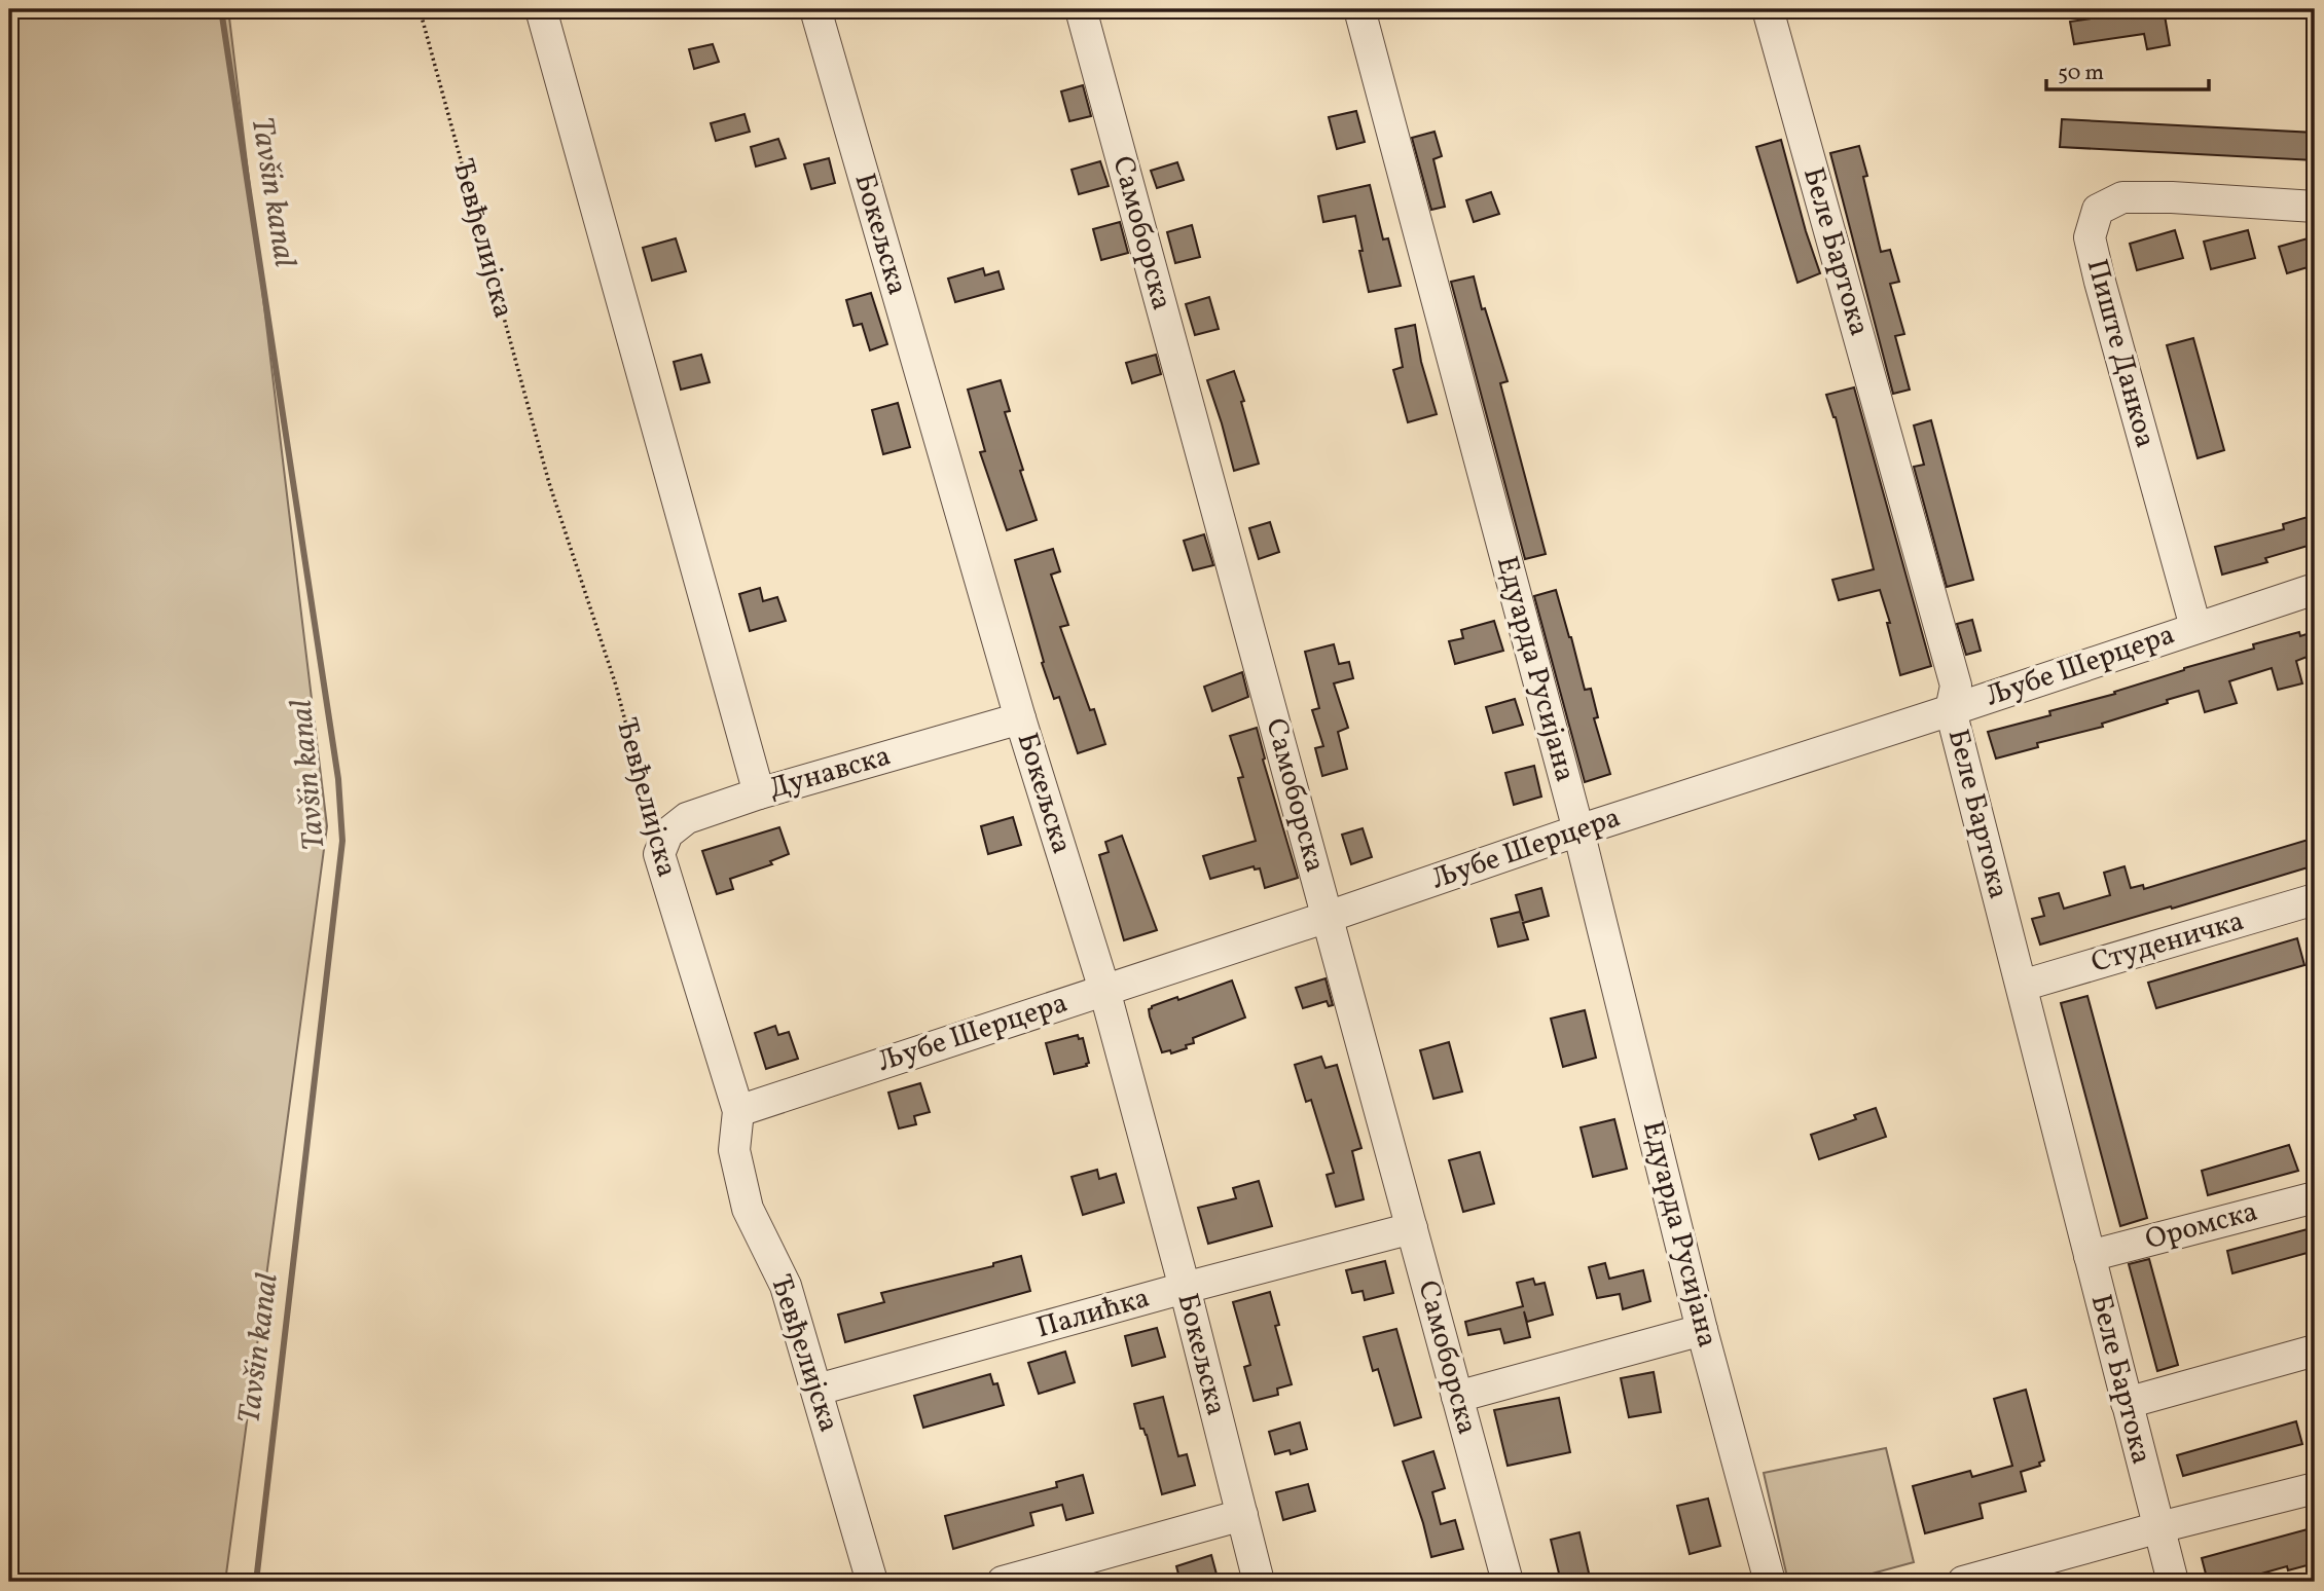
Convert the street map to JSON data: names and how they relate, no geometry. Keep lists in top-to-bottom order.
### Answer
{
  "streets": {
    "street": [
      "Самоборска",
      "Бокељска",
      "Ђевђелијска",
      "Беле Бартока",
      "Пиште Данкоа",
      "Љубе Шерцера",
      "Едуарда Русијана",
      "Дунавска",
      "Студеничка",
      "Оромска",
      "Палићка"
    ]
  },
  "crossings": [
    ["Самоборска", "Љубе Шерцера"],
    ["Самоборска", "Палићка"],
    ["Бокељска", "Љубе Шерцера"],
    ["Бокељска", "Дунавска"],
    ["Бокељска", "Палићка"],
    ["Ђевђелијска", "Љубе Шерцера"],
    ["Ђевђелијска", "Дунавска"],
    ["Ђевђелијска", "Палићка"],
    ["Беле Бартока", "Љубе Шерцера"],
    ["Беле Бартока", "Студеничка"],
    ["Беле Бартока", "Оромска"],
    ["Пиште Данкоа", "Љубе Шерцера"],
    ["Љубе Шерцера", "Едуарда Русијана"]
  ],
  "water": ["Tavšin kanal"],
  "scale_bar": "50 m"
}
